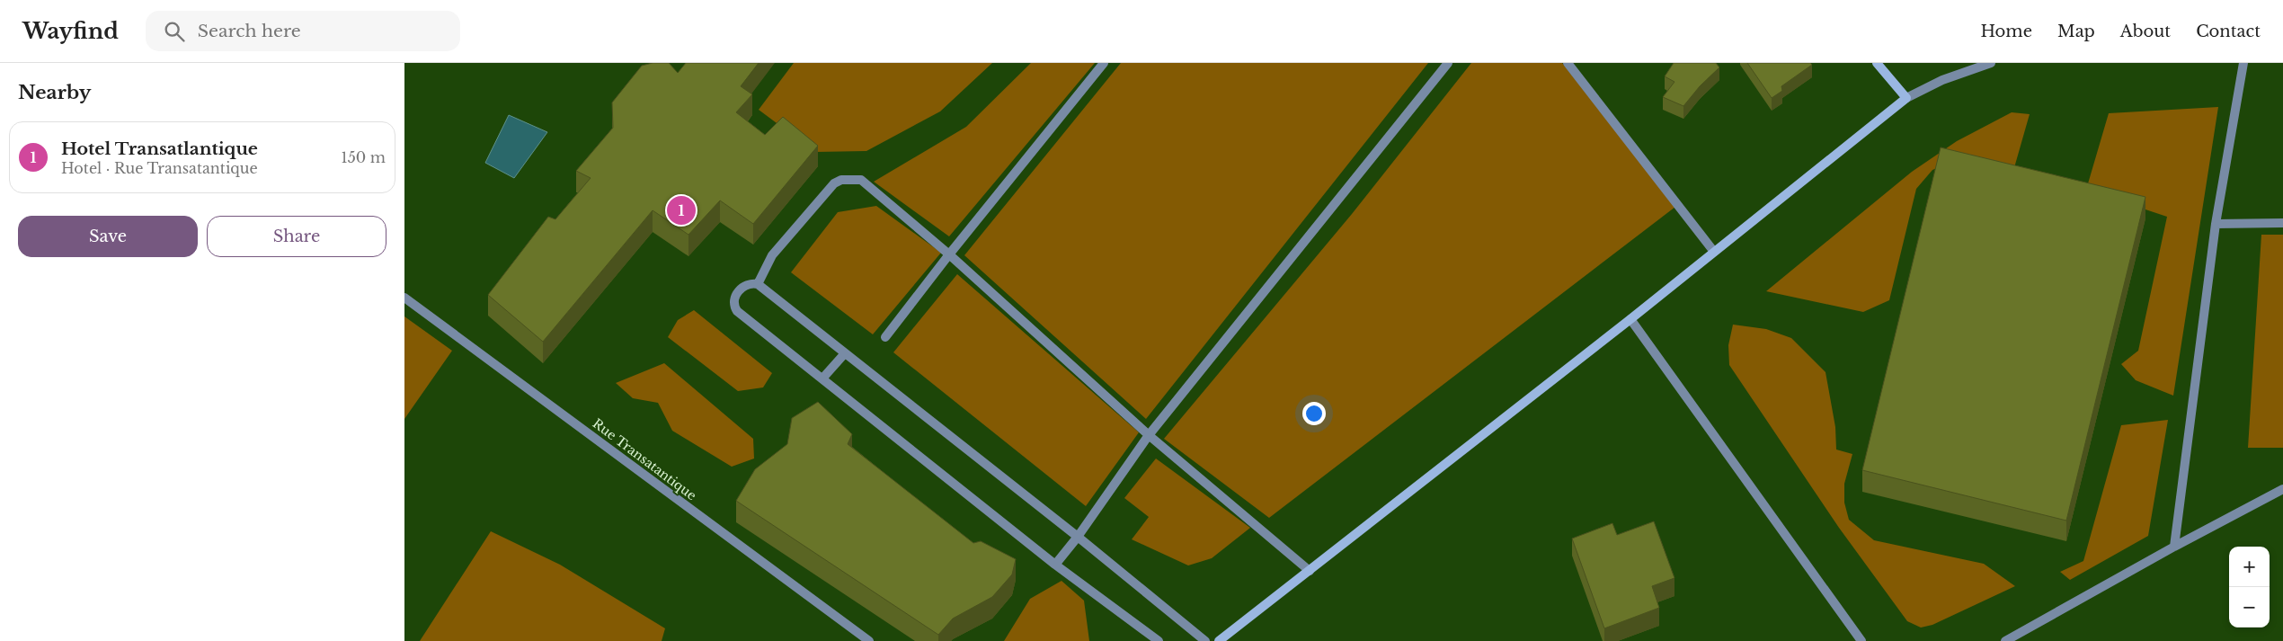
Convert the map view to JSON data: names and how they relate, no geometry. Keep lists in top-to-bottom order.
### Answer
{
  "streets": {
    "street": ["Rue Transatantique"]
  },
  "page": {
    "header": "Wayfind",
    "search": "Search here",
    "nav": [
      "Home",
      "Map",
      "About",
      "Contact"
    ],
    "heading": "Nearby",
    "list": [
      {
        "mark": "1",
        "name": "Hotel Transatlantique",
        "note": "Hotel · Rue Transatantique",
        "value": "150 m"
      }
    ],
    "pins": "1",
    "buttons": ["Save", "Share"],
    "map_buttons": ["+", "−"]
  }
}
